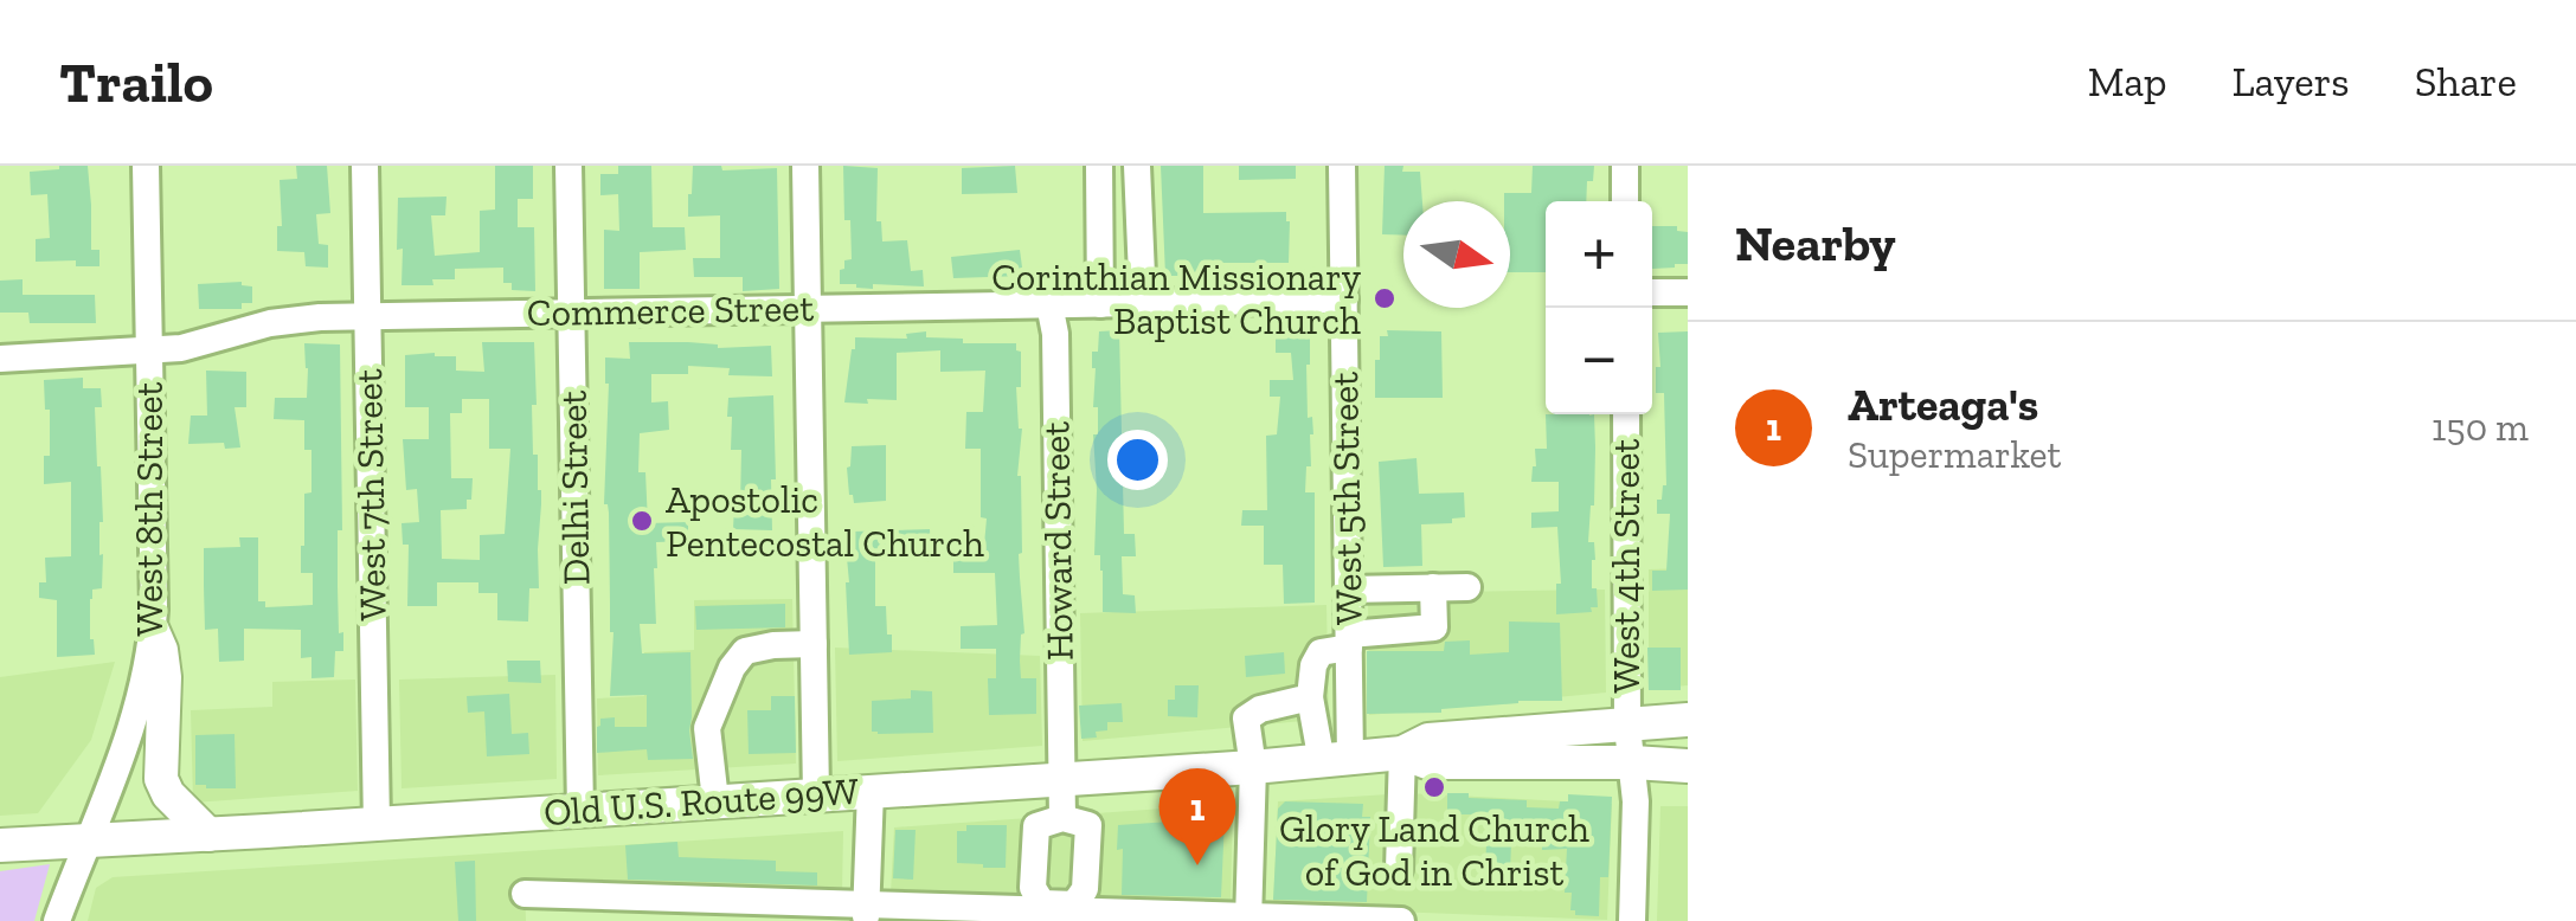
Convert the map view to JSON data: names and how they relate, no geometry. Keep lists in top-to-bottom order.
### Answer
{
  "streets": {
    "main road": ["Old U.S. Route 99W"],
    "street": [
      "Commerce Street",
      "Delhi Street",
      "West 7th Street",
      "West 5th Street",
      "West 8th Street",
      "Howard Street",
      "West 4th Street"
    ]
  },
  "crossings": [
    ["Commerce Street", "Delhi Street"],
    ["Commerce Street", "West 7th Street"],
    ["Commerce Street", "West 5th Street"],
    ["Commerce Street", "West 8th Street"],
    ["Commerce Street", "Howard Street"],
    ["Delhi Street", "Old U.S. Route 99W"],
    ["West 7th Street", "Old U.S. Route 99W"],
    ["West 5th Street", "Old U.S. Route 99W"],
    ["West 8th Street", "Old U.S. Route 99W"],
    ["Howard Street", "Old U.S. Route 99W"],
    ["West 4th Street", "Old U.S. Route 99W"]
  ],
  "places": ["Corinthian Missionary Baptist Church", "Apostolic Pentecostal Church", "Glory Land Church of God in Christ"],
  "north": "right",
  "page": {
    "header": "Trailo",
    "nav": ["Map", "Layers", "Share"],
    "heading": "Nearby",
    "map_buttons": ["+", "−"],
    "list": [
      {
        "mark": "1",
        "name": "Arteaga's",
        "note": "Supermarket",
        "value": "150 m"
      }
    ],
    "pins": "1"
  }
}
